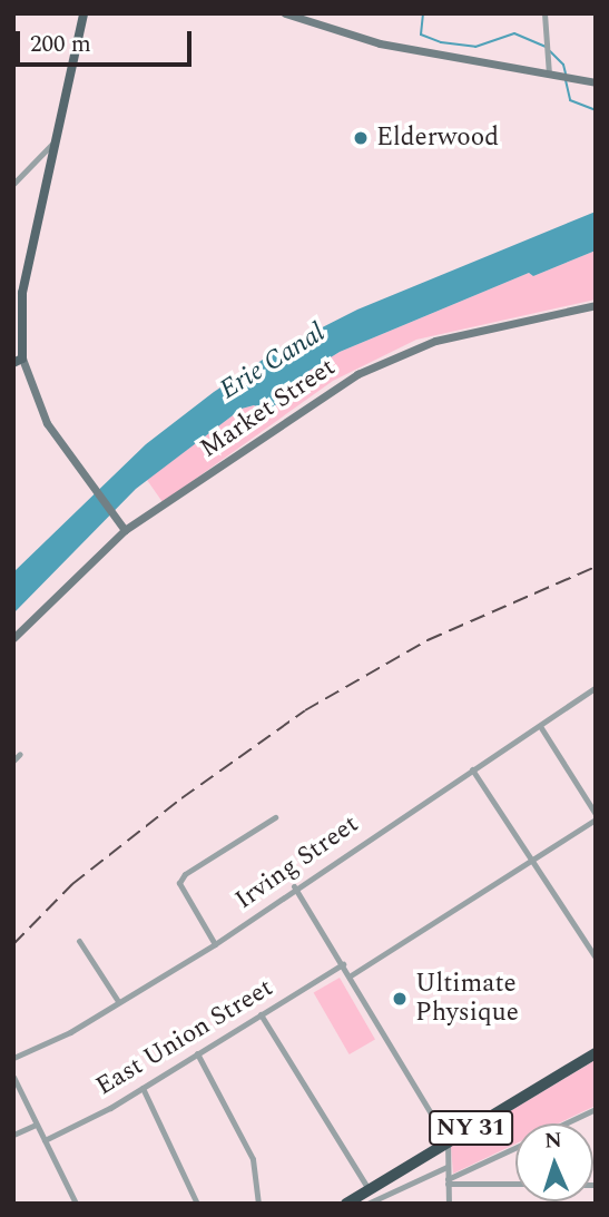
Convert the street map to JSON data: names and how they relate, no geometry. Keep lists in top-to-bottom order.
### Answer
{
  "streets": {
    "highway": ["NY 31"],
    "street": ["Market Street", "Irving Street", "East Union Street"]
  },
  "water": ["Erie Canal"],
  "places": ["Elderwood", "Ultimate Physique"],
  "scale_bar": "200 m",
  "north": "top"
}
